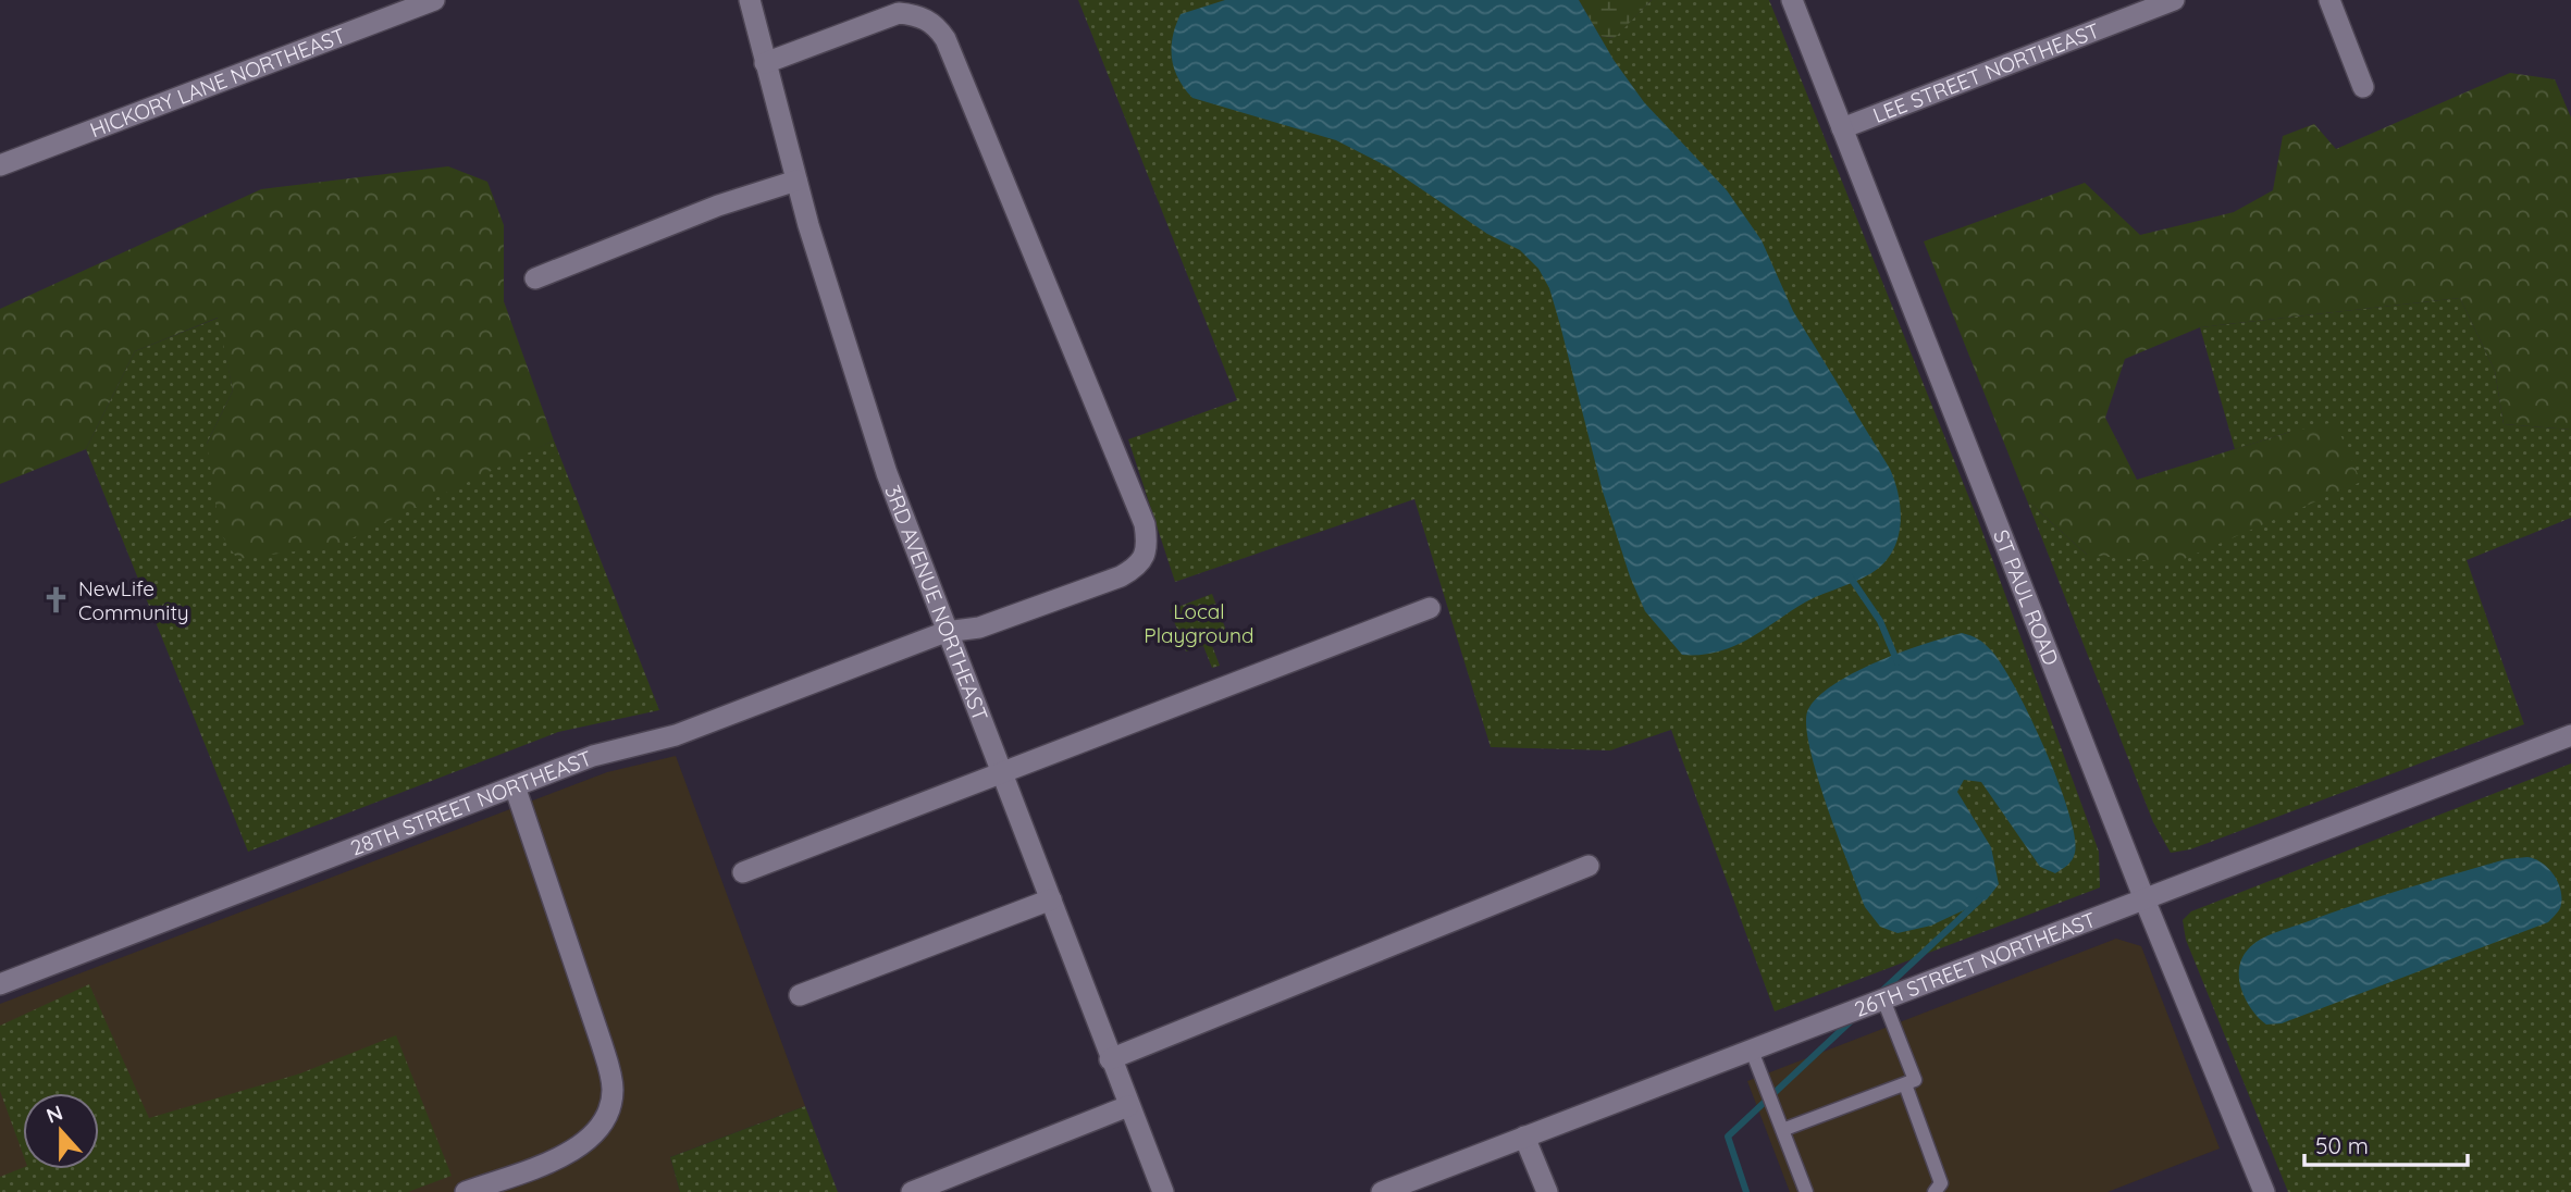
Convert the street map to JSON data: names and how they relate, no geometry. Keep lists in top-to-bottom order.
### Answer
{
  "streets": {
    "street": [
      "LEE STREET NORTHEAST",
      "HICKORY LANE NORTHEAST",
      "ST PAUL ROAD",
      "3RD AVENUE NORTHEAST",
      "28TH STREET NORTHEAST",
      "26TH STREET NORTHEAST"
    ]
  },
  "crossings": [
    ["LEE STREET NORTHEAST", "ST PAUL ROAD"],
    ["ST PAUL ROAD", "26TH STREET NORTHEAST"],
    ["3RD AVENUE NORTHEAST", "28TH STREET NORTHEAST"]
  ],
  "parks": ["Local Playground"],
  "places": {
    "church": ["NewLife Community"]
  },
  "scale_bar": "50 m",
  "north": "top"
}
